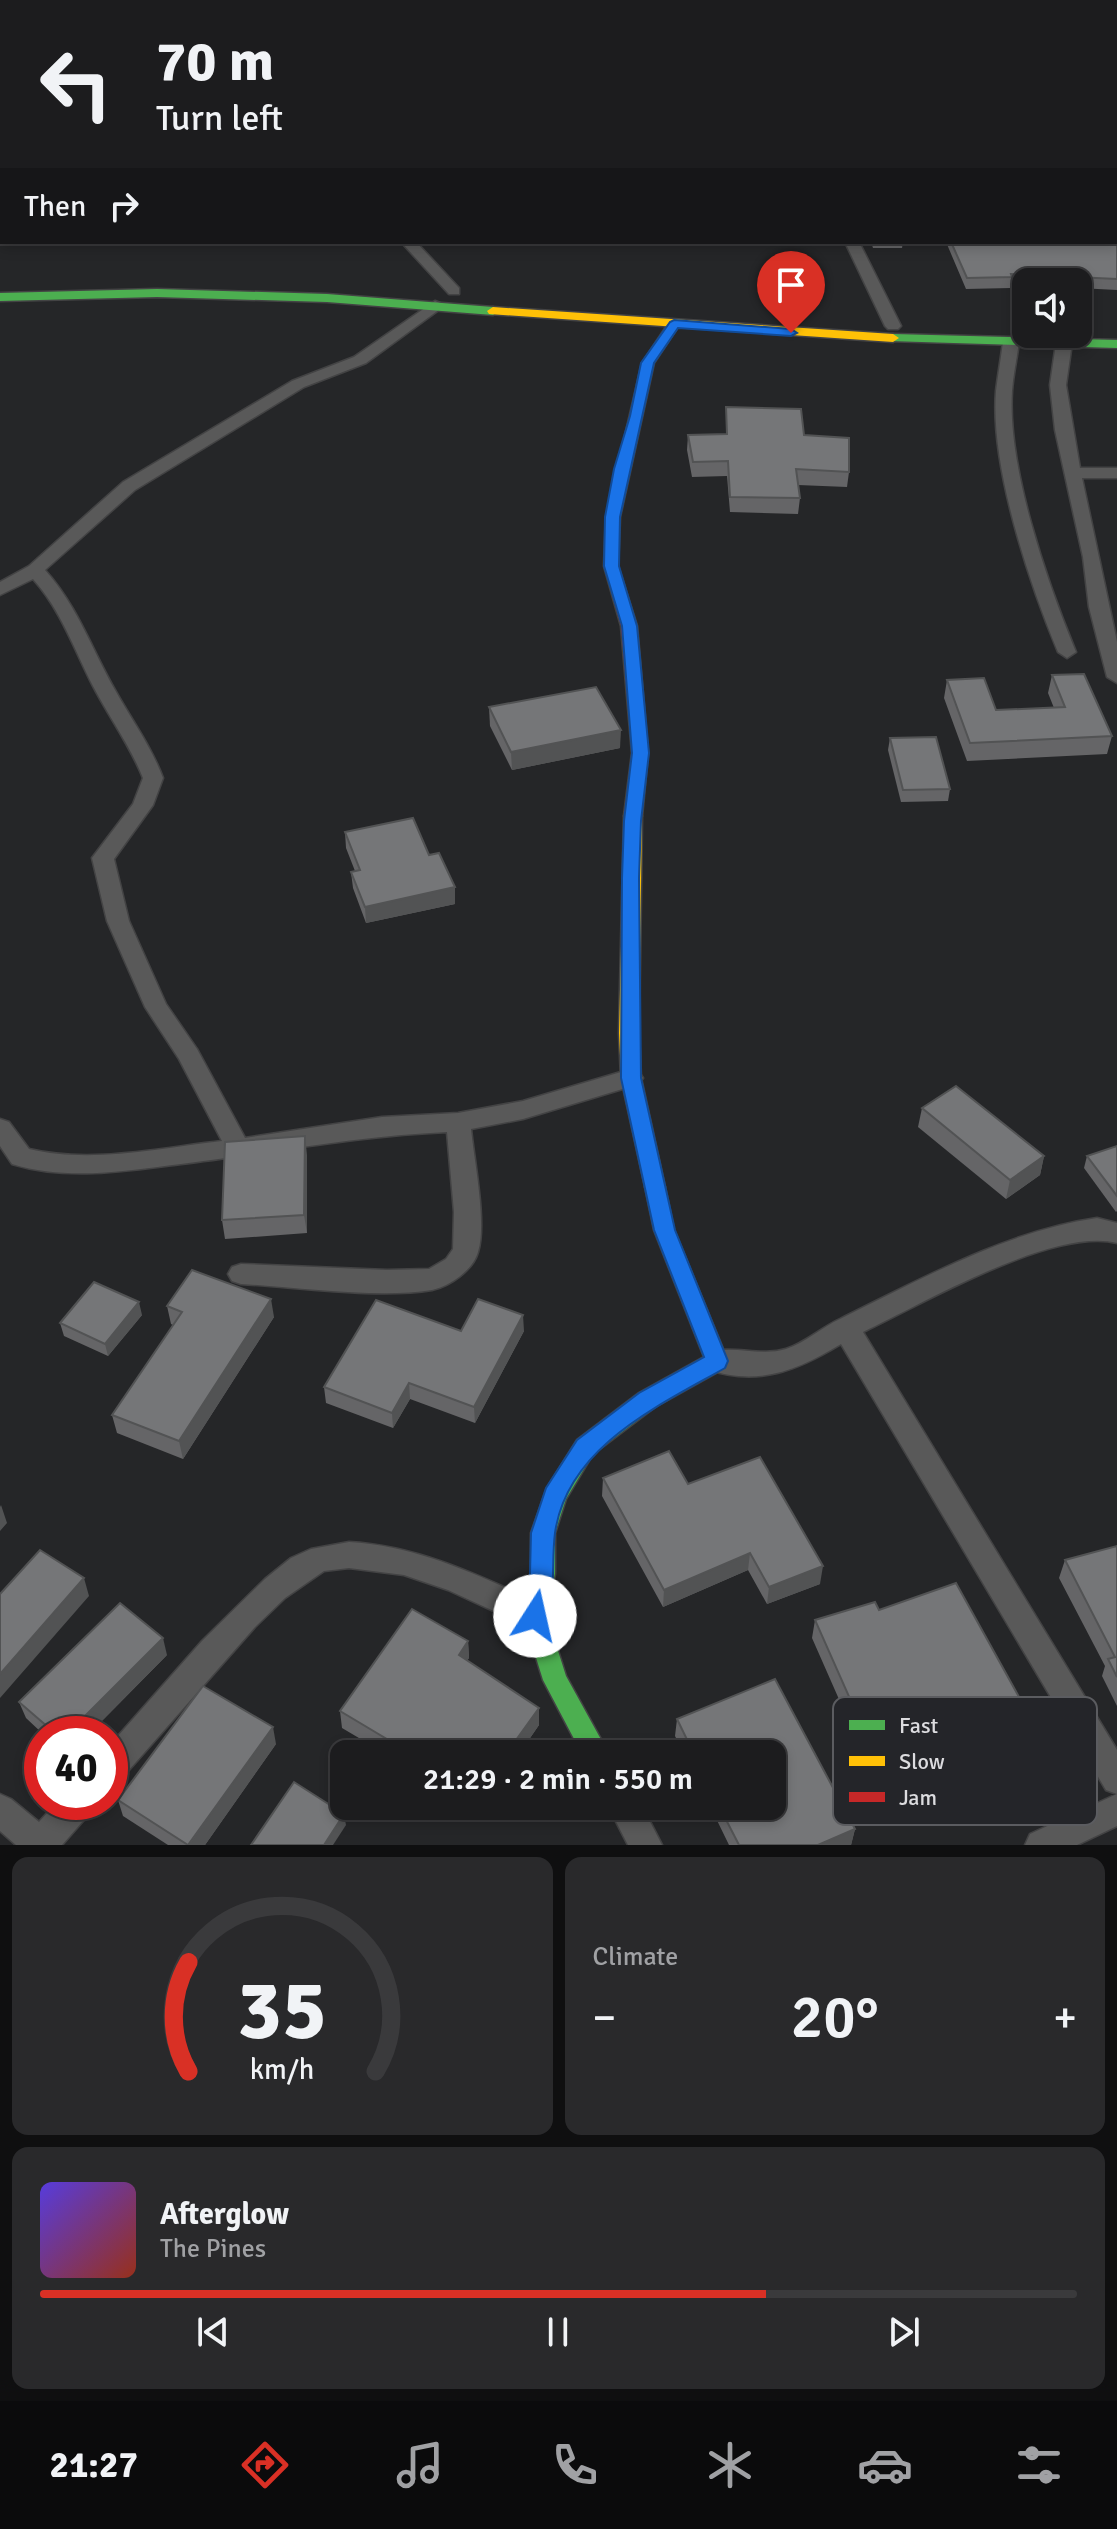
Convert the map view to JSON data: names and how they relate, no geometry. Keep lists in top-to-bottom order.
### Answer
{
  "legend": ["Fast", "Slow", "Jam"],
  "page": {
    "turn": ["70 m", "Turn left"],
    "then": "Then",
    "limit": "40",
    "trip": "21:29 · 2 min · 550 m",
    "tile": "Climate",
    "heat": ["−", "20°", "+"],
    "song": ["Afterglow", "The Pines"],
    "tabs": "21:27",
    "gauge": ["35", "km/h"]
  }
}
